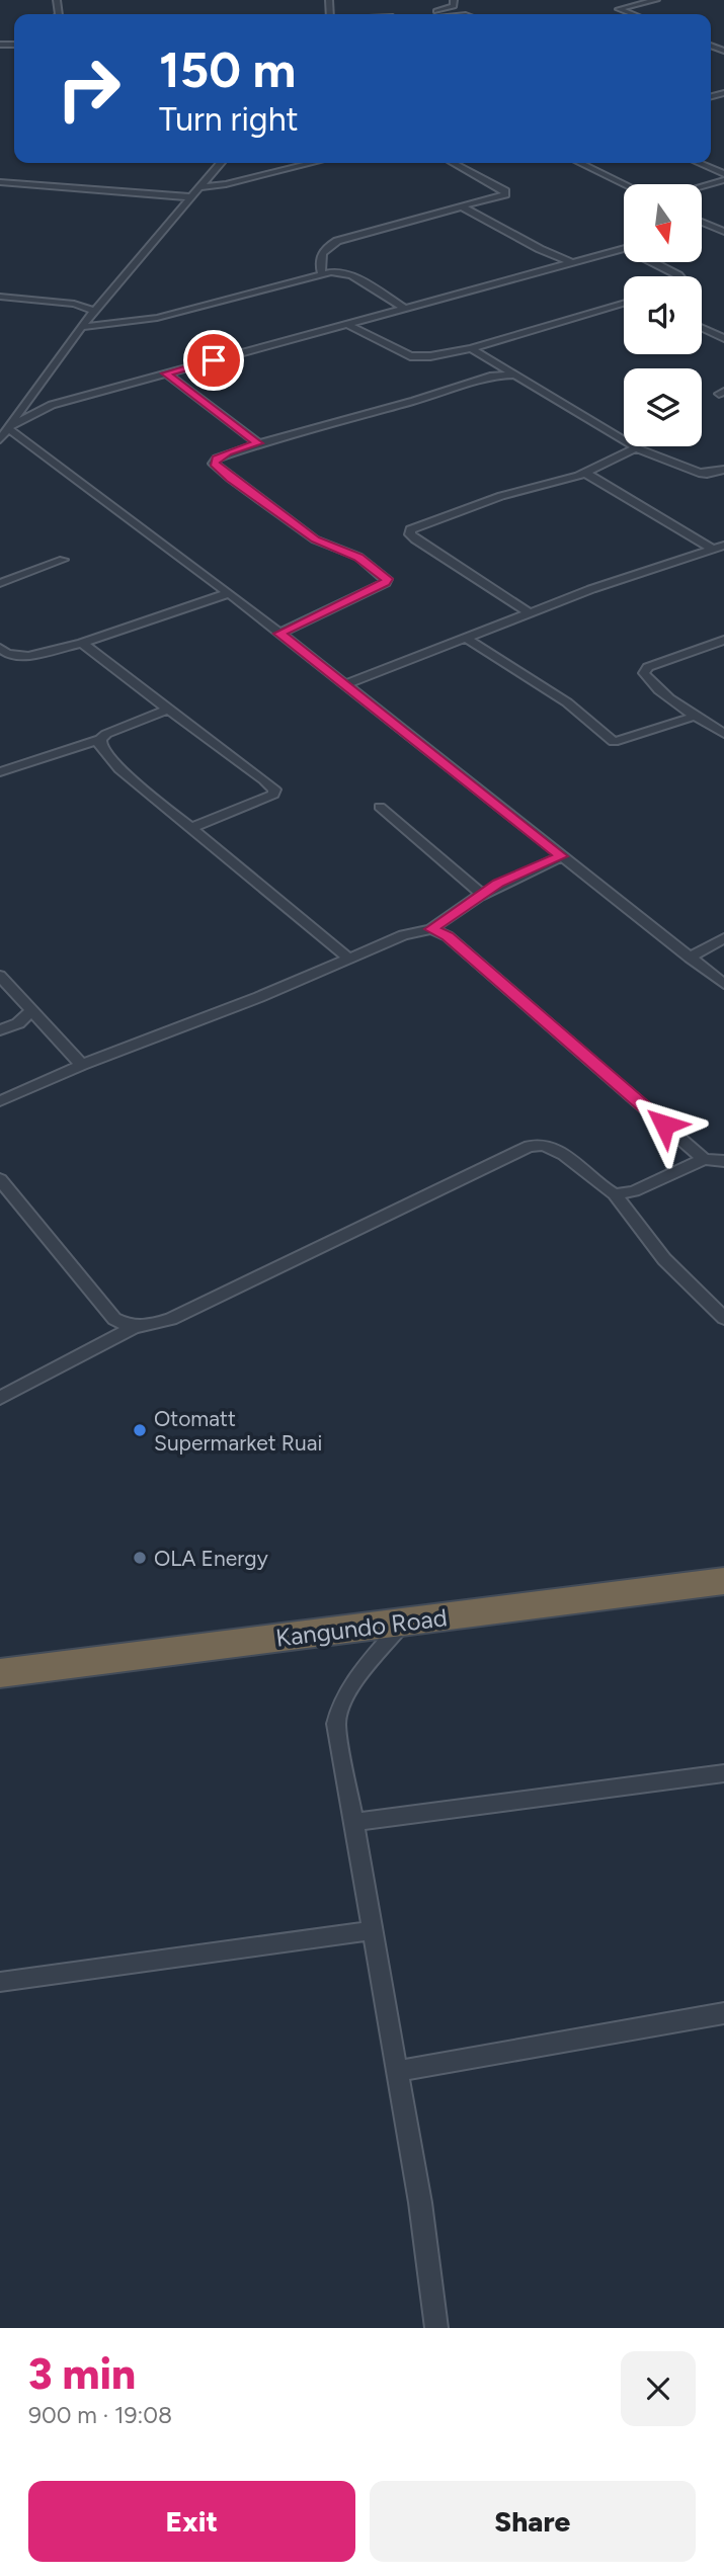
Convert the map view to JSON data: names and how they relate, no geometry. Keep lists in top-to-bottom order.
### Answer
{
  "streets": {
    "highway": ["Kangundo Road"]
  },
  "places": ["Otomatt Supermarket Ruai", "OLA Energy"],
  "north": "bottom",
  "page": {
    "turn": ["150 m", "Turn right"],
    "heading": ["3 min", "900 m · 19:08"],
    "buttons": ["Exit", "Share"]
  }
}
